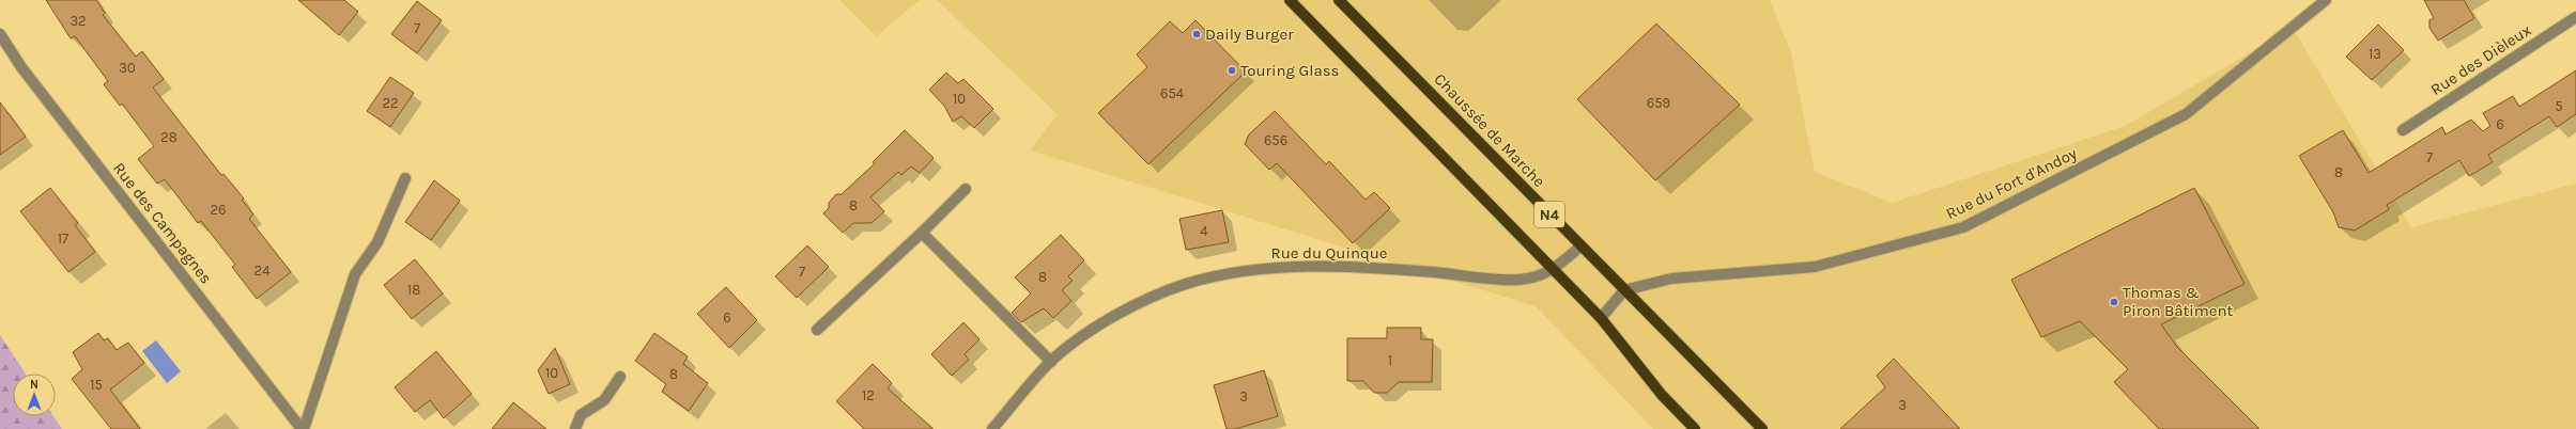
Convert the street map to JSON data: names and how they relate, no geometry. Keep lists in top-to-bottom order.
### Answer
{
  "streets": {
    "main road": ["Chaussée de Marche", "N4"],
    "street": [
      "Rue des Dièleux",
      "Rue du Fort d'Andoy",
      "Rue des Campagnes",
      "Rue du Quinque"
    ]
  },
  "crossings": [
    ["Chaussée de Marche", "Rue du Fort d'Andoy"],
    ["Chaussée de Marche", "Rue du Quinque"],
    ["N4", "Rue du Quinque"]
  ],
  "places": ["Daily Burger", "Touring Glass", "Thomas & Piron Bâtiment"],
  "house_numbers": [
    "32",
    "7",
    "13",
    "30",
    "654",
    "10",
    "22",
    "659",
    "5",
    "6",
    "28",
    "656",
    "7",
    "8",
    "8",
    "26",
    "4",
    "17",
    "24",
    "7",
    "8",
    "18",
    "6",
    "1",
    "10",
    "8",
    "15",
    "12",
    "3",
    "3"
  ],
  "north": "top"
}
